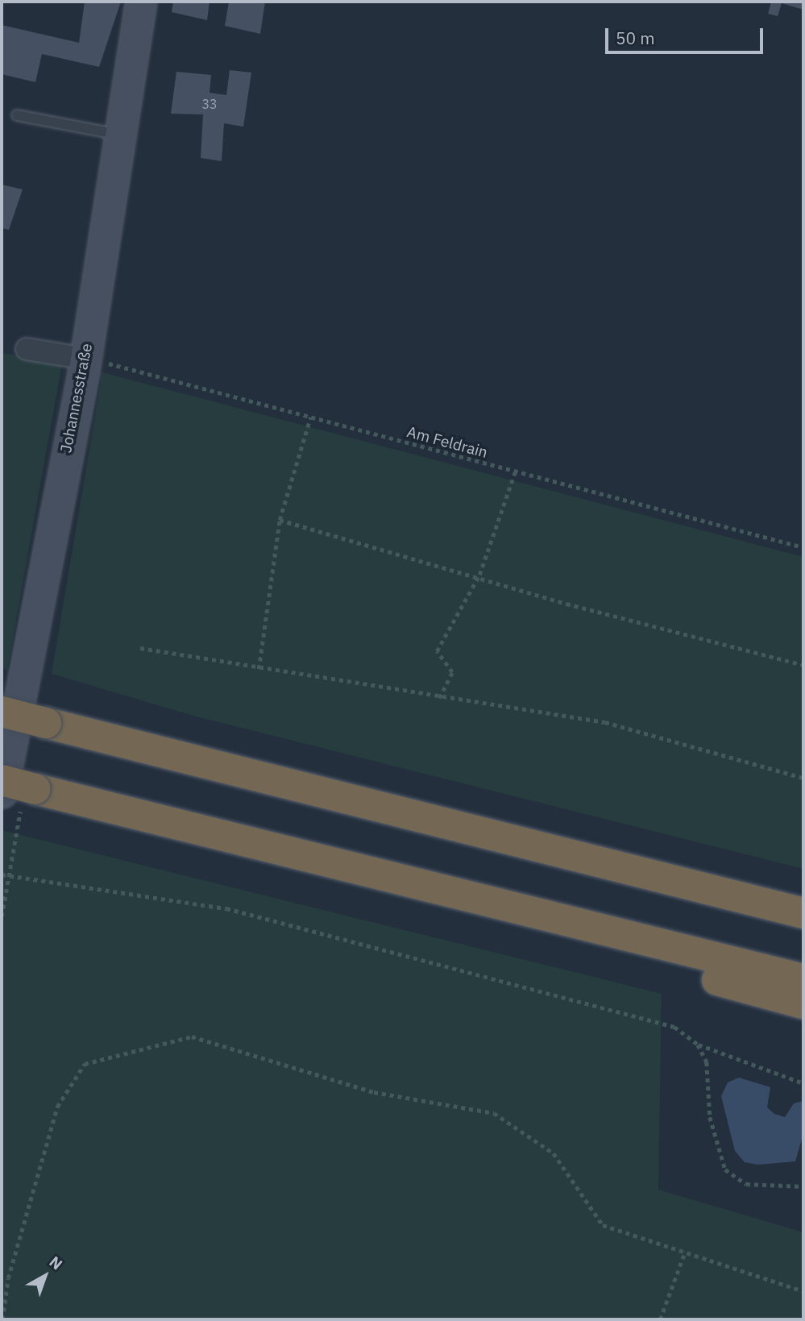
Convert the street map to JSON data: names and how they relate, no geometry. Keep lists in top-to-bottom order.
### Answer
{
  "streets": {
    "main road": ["Johannesstraße"],
    "path": ["Am Feldrain"]
  },
  "crossings": [
    ["Johannesstraße", "Am Feldrain"]
  ],
  "house_numbers": ["33"],
  "scale_bar": "50 m",
  "north": "top right"
}
